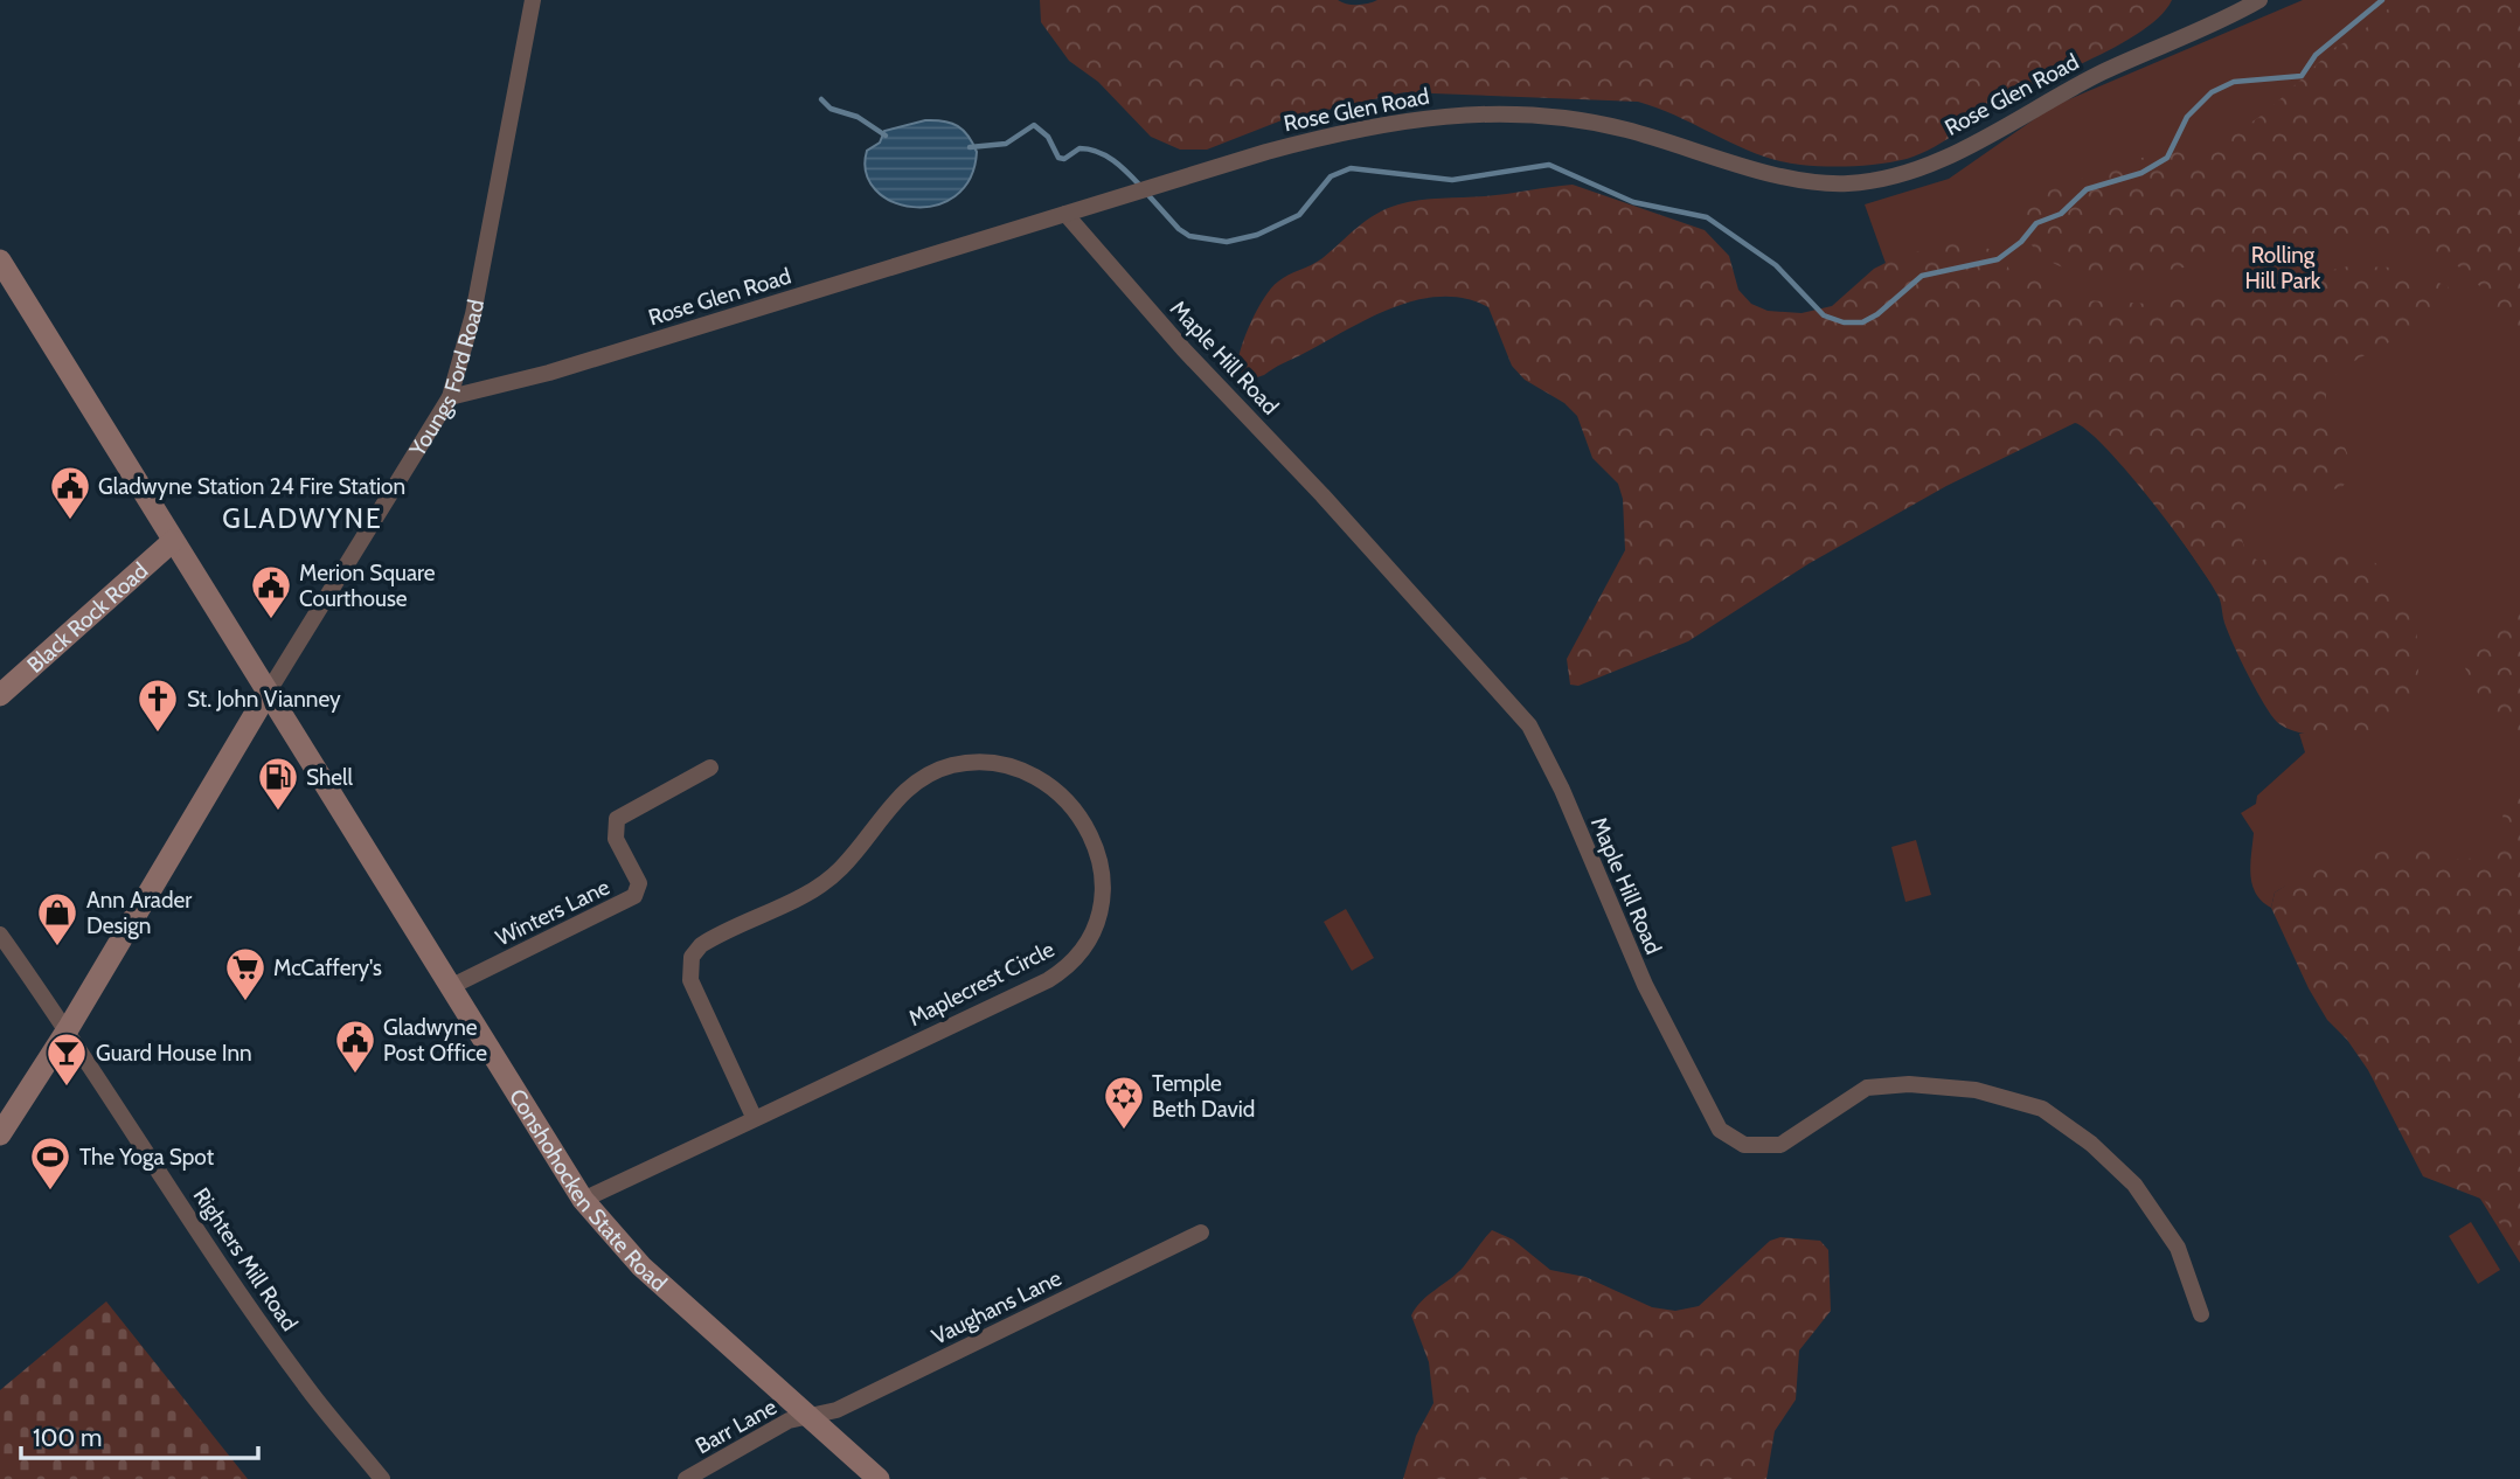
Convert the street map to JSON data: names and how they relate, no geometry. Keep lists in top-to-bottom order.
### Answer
{
  "streets": {
    "main road": ["Youngs Ford Road", "Black Rock Road", "Conshohocken State Road"],
    "street": [
      "Rose Glen Road",
      "Maple Hill Road",
      "Winters Lane",
      "Maplecrest Circle",
      "Righters Mill Road",
      "Vaughans Lane",
      "Barr Lane"
    ]
  },
  "crossings": [
    ["Rose Glen Road", "Maple Hill Road"],
    ["Rose Glen Road", "Youngs Ford Road"],
    ["Youngs Ford Road", "Conshohocken State Road"],
    ["Youngs Ford Road", "Righters Mill Road"],
    ["Black Rock Road", "Conshohocken State Road"],
    ["Winters Lane", "Conshohocken State Road"],
    ["Maplecrest Circle", "Conshohocken State Road"],
    ["Conshohocken State Road", "Vaughans Lane"],
    ["Conshohocken State Road", "Barr Lane"],
    ["Vaughans Lane", "Barr Lane"]
  ],
  "districts": ["GLADWYNE"],
  "parks": ["Rolling Hill Park"],
  "places": {
    "public building": ["Gladwyne Station 24 Fire Station", "Merion Square Courthouse", "Gladwyne Post Office"],
    "church": ["St. John Vianney"],
    "fuel station": ["Shell"],
    "shop": ["Ann Arader Design"],
    "supermarket": ["McCaffery's"],
    "bar": ["Guard House Inn"],
    "synagogue": ["Temple Beth David"],
    "sports": ["The Yoga Spot"]
  },
  "scale_bar": "100 m"
}
